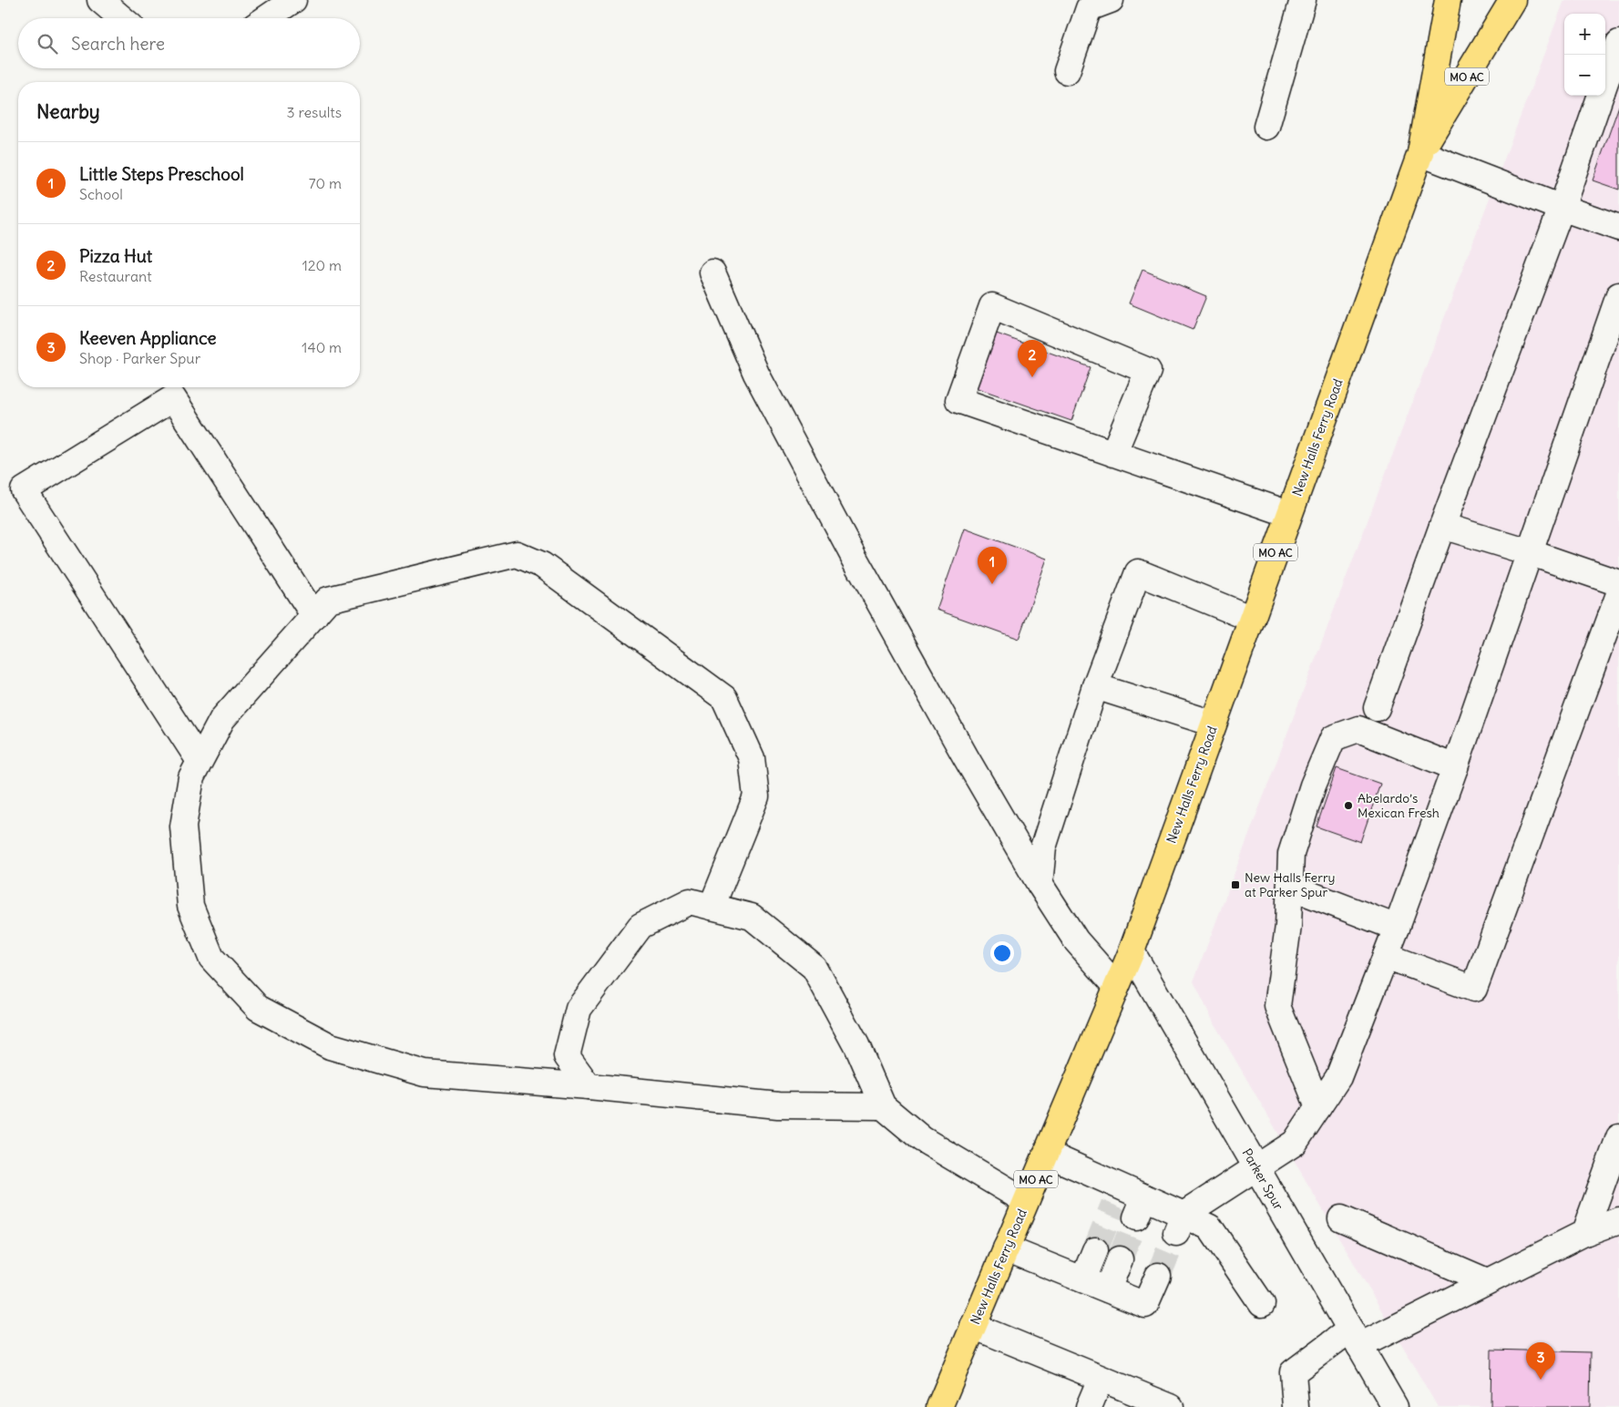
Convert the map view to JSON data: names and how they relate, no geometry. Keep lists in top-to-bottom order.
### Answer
{
  "streets": {
    "main road": ["MO AC", "New Halls Ferry Road"],
    "street": ["Parker Spur"]
  },
  "crossings": [
    ["New Halls Ferry Road", "Parker Spur"]
  ],
  "places": {
    "other": ["Abelardo’s Mexican Fresh"],
    "transit": ["New Halls Ferry at Parker Spur"]
  },
  "page": {
    "map_buttons": ["+", "−"],
    "search": "Search here",
    "heading": ["Nearby", "3 results"],
    "list": [
      {
        "mark": "1",
        "name": "Little Steps Preschool",
        "note": "School",
        "value": "70 m"
      },
      {
        "mark": "2",
        "name": "Pizza Hut",
        "note": "Restaurant",
        "value": "120 m"
      },
      {
        "mark": "3",
        "name": "Keeven Appliance",
        "note": "Shop · Parker Spur",
        "value": "140 m"
      }
    ],
    "pins": ["2", "1", "3"]
  }
}
